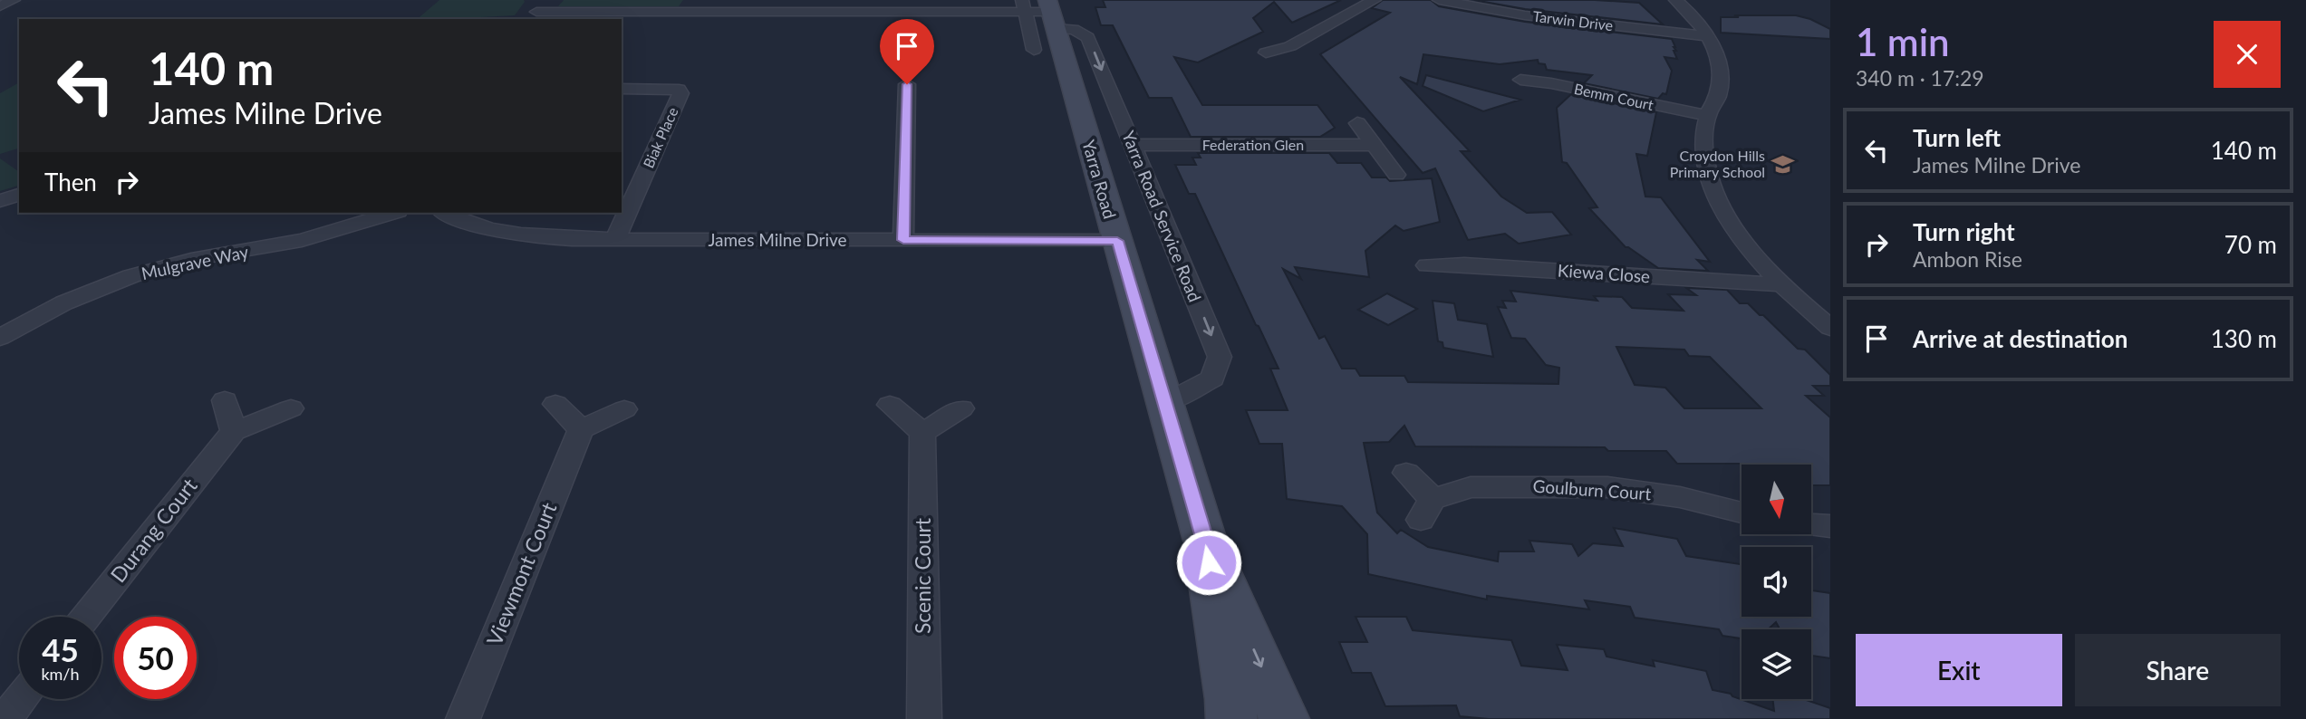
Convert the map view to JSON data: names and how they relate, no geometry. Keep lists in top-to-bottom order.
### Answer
{
  "streets": {
    "main road": ["Yarra Road"],
    "street": [
      "Tarwin Drive",
      "Bemm Court",
      "Biak Place",
      "Federation Glen",
      "Yarra Road Service Road",
      "James Milne Drive",
      "Mulgrave Way",
      "Kiewa Close",
      "Goulburn Court",
      "Durang Court",
      "Viewmont Court",
      "Scenic Court"
    ]
  },
  "crossings": [
    ["Biak Place", "James Milne Drive"],
    ["Federation Glen", "Yarra Road Service Road"],
    ["Yarra Road", "Yarra Road Service Road"],
    ["Yarra Road", "James Milne Drive"]
  ],
  "one_way": ["Yarra Road Service Road"],
  "places": {
    "school or university": ["Croydon Hills Primary School"]
  },
  "north": "bottom",
  "page": {
    "heading": ["1 min", "340 m · 17:29"],
    "turn": ["140 m", "James Milne Drive"],
    "list": [
      {
        "name": "Turn left",
        "note": "James Milne Drive",
        "value": "140 m"
      },
      {
        "name": "Turn right",
        "note": "Ambon Rise",
        "value": "70 m"
      },
      {
        "name": "Arrive at destination",
        "value": "130 m"
      }
    ],
    "then": "Then",
    "speed": "45 km/h",
    "limit": "50",
    "buttons": ["Exit", "Share"]
  }
}
